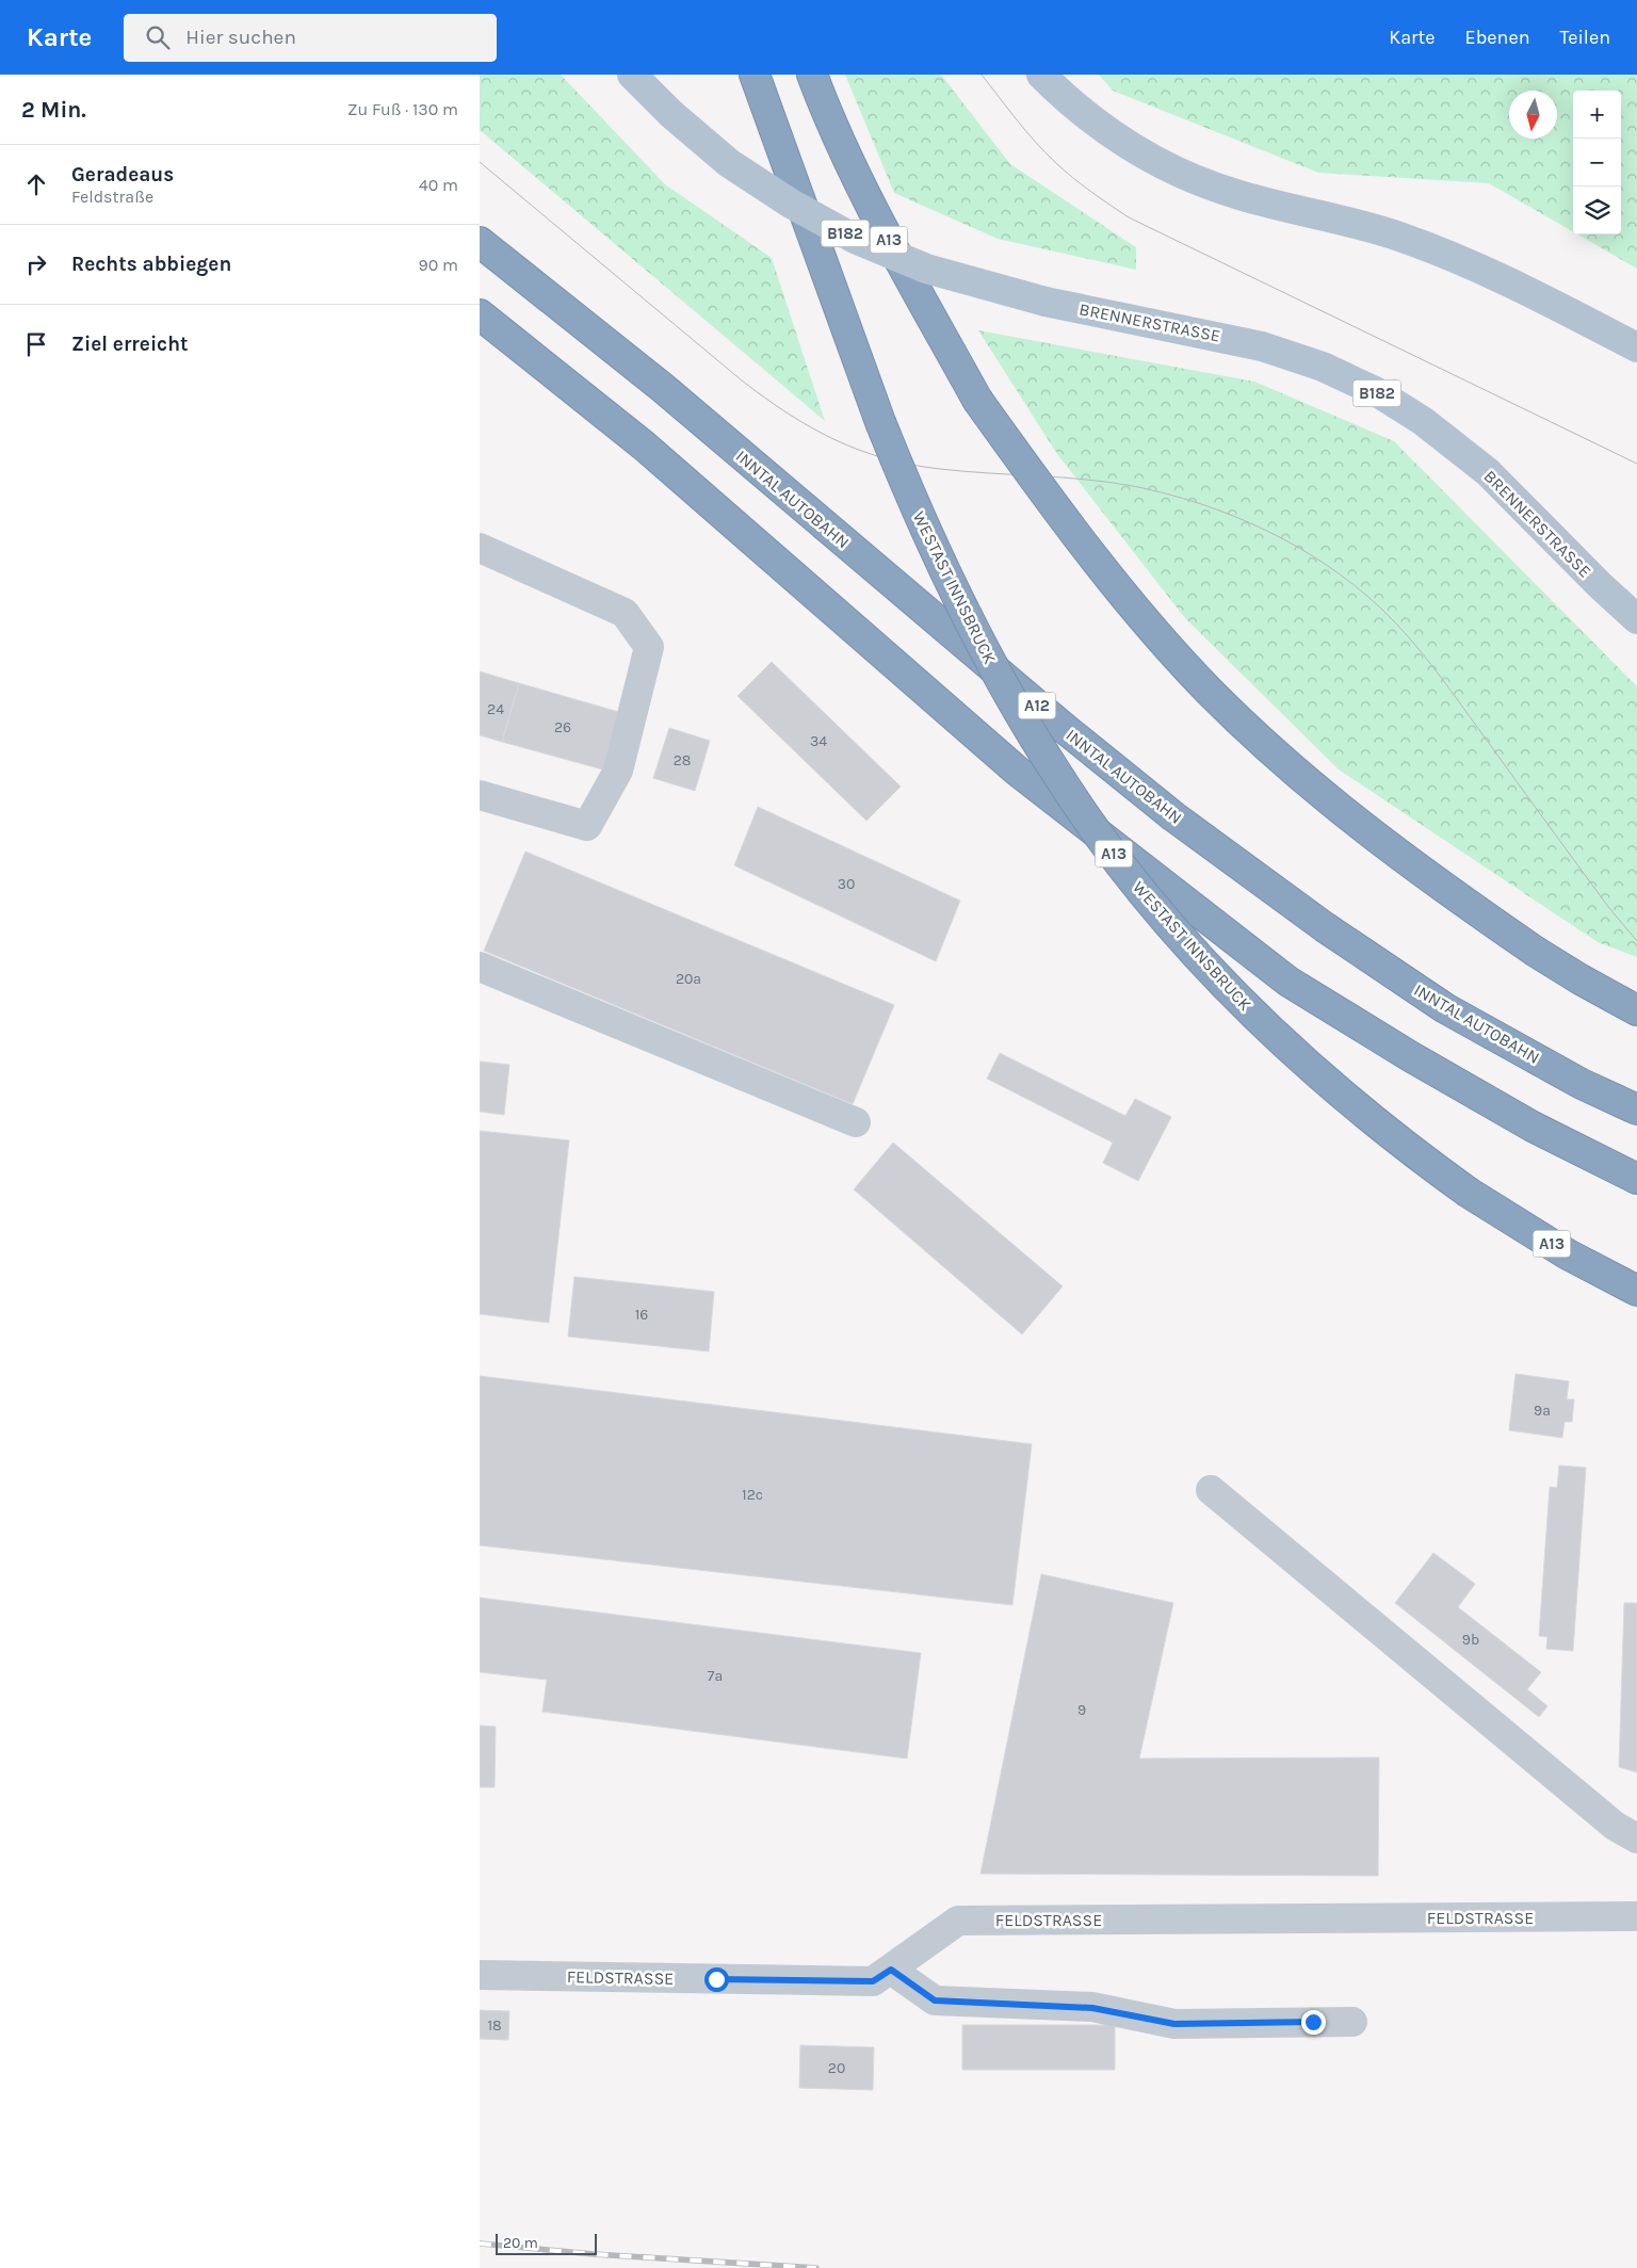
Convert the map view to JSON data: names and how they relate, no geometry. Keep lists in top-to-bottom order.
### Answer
{
  "streets": {
    "highway": [
      "A13",
      "INNTAL AUTOBAHN",
      "WESTAST INNSBRUCK",
      "A12"
    ],
    "main road": ["B182", "BRENNERSTRASSE"],
    "street": ["FELDSTRASSE"]
  },
  "house_numbers": [
    "24",
    "26",
    "34",
    "28",
    "30",
    "20a",
    "16",
    "9a",
    "12c",
    "9b",
    "7a",
    "9",
    "18",
    "20"
  ],
  "scale_bar": "20 m",
  "north": "bottom",
  "page": {
    "header": "Karte",
    "search": "Hier suchen",
    "nav": ["Karte", "Ebenen", "Teilen"],
    "heading": ["2 Min.", "Zu Fuß · 130 m"],
    "map_buttons": ["+", "−"],
    "list": [
      ["Geradeaus", "Feldstraße", "40 m"],
      ["Rechts abbiegen", "90 m"],
      "Ziel erreicht"
    ],
    "scale": "20 m"
  }
}
